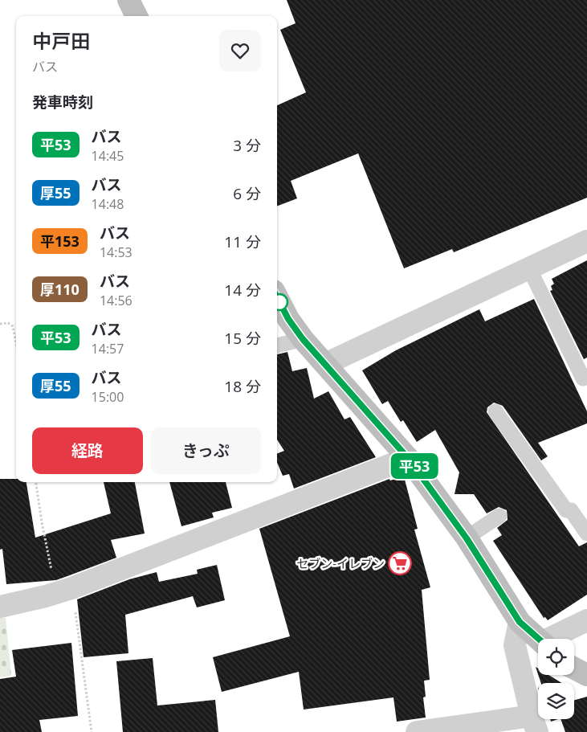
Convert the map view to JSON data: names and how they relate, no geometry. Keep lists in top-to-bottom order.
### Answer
{
  "places": {
    "supermarket": ["セブン-イレブン"]
  },
  "lines": ["bus line 平53"],
  "page": {
    "on_map": "平53",
    "heading": [
      ["中戸田", "バス"],
      "発車時刻"
    ],
    "list": [
      {
        "mark": "平53",
        "name": "バス",
        "note": "14:45",
        "value": "3 分"
      },
      {
        "mark": "厚55",
        "name": "バス",
        "note": "14:48",
        "value": "6 分"
      },
      {
        "mark": "平153",
        "name": "バス",
        "note": "14:53",
        "value": "11 分"
      },
      {
        "mark": "厚110",
        "name": "バス",
        "note": "14:56",
        "value": "14 分"
      },
      {
        "mark": "平53",
        "name": "バス",
        "note": "14:57",
        "value": "15 分"
      },
      {
        "mark": "厚55",
        "name": "バス",
        "note": "15:00",
        "value": "18 分"
      }
    ],
    "buttons": ["経路", "きっぷ"]
  }
}
